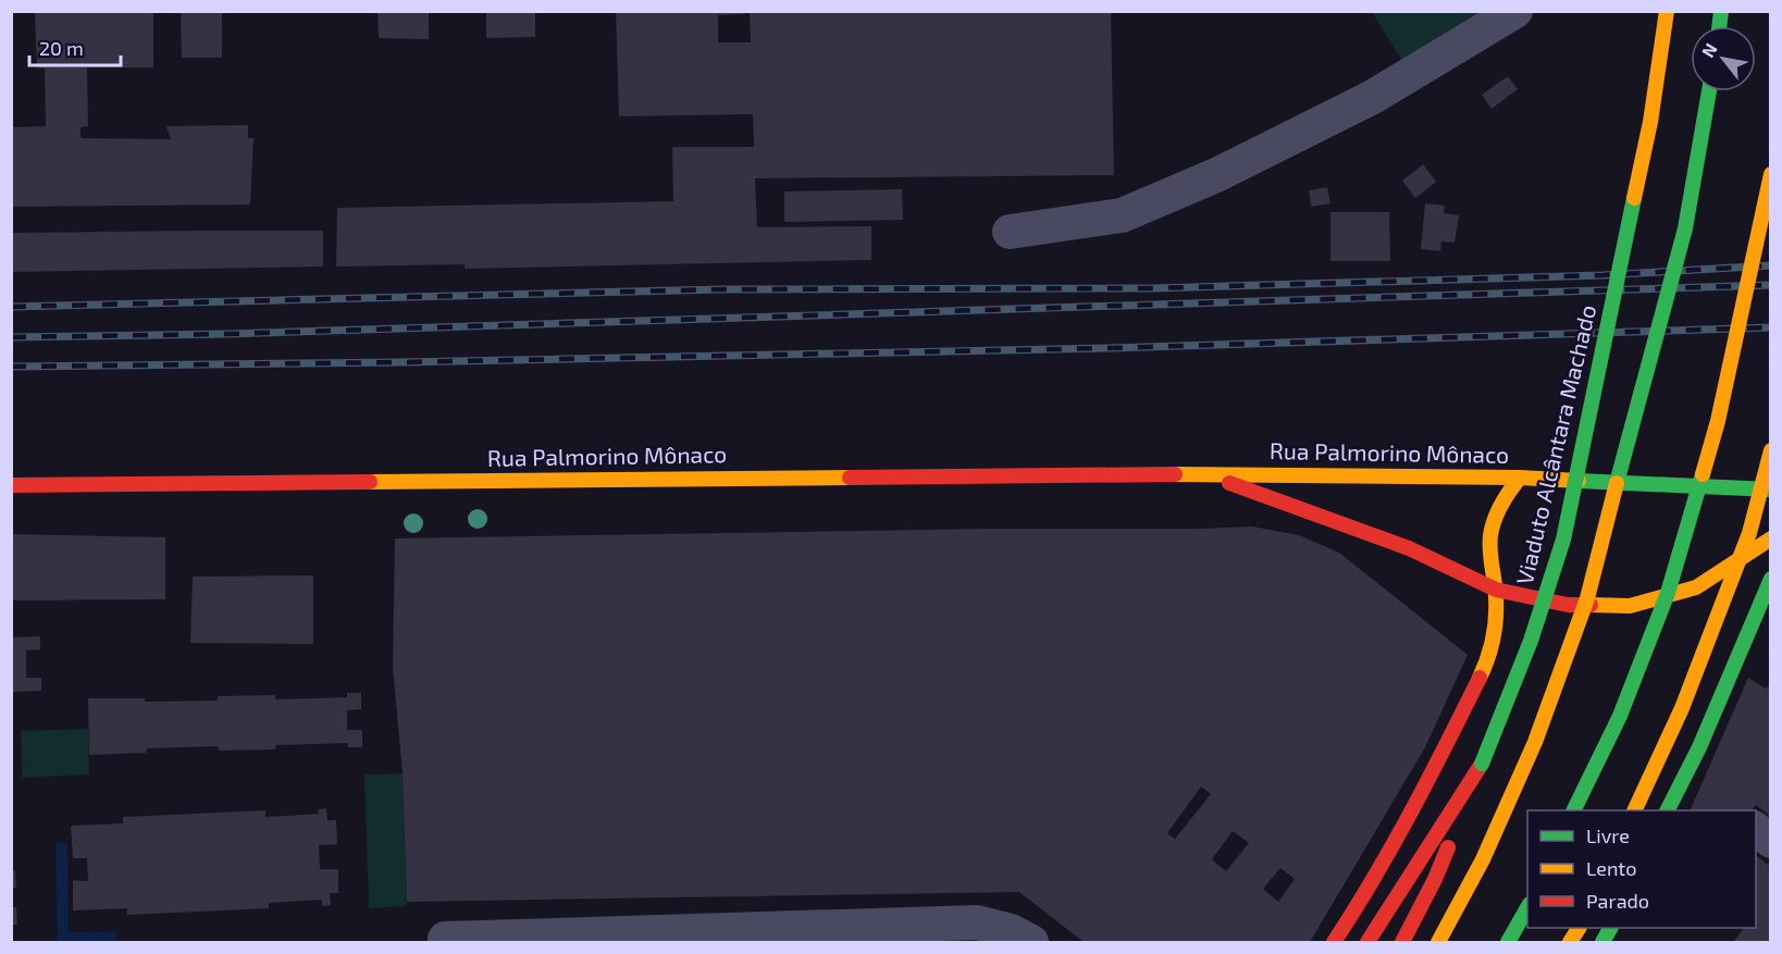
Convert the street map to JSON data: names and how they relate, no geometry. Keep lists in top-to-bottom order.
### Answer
{
  "streets": {
    "main road": ["Viaduto Alcântara Machado", "Rua Palmorino Mônaco"]
  },
  "legend": ["Livre", "Lento", "Parado"],
  "scale_bar": "20 m",
  "north": "top left"
}
